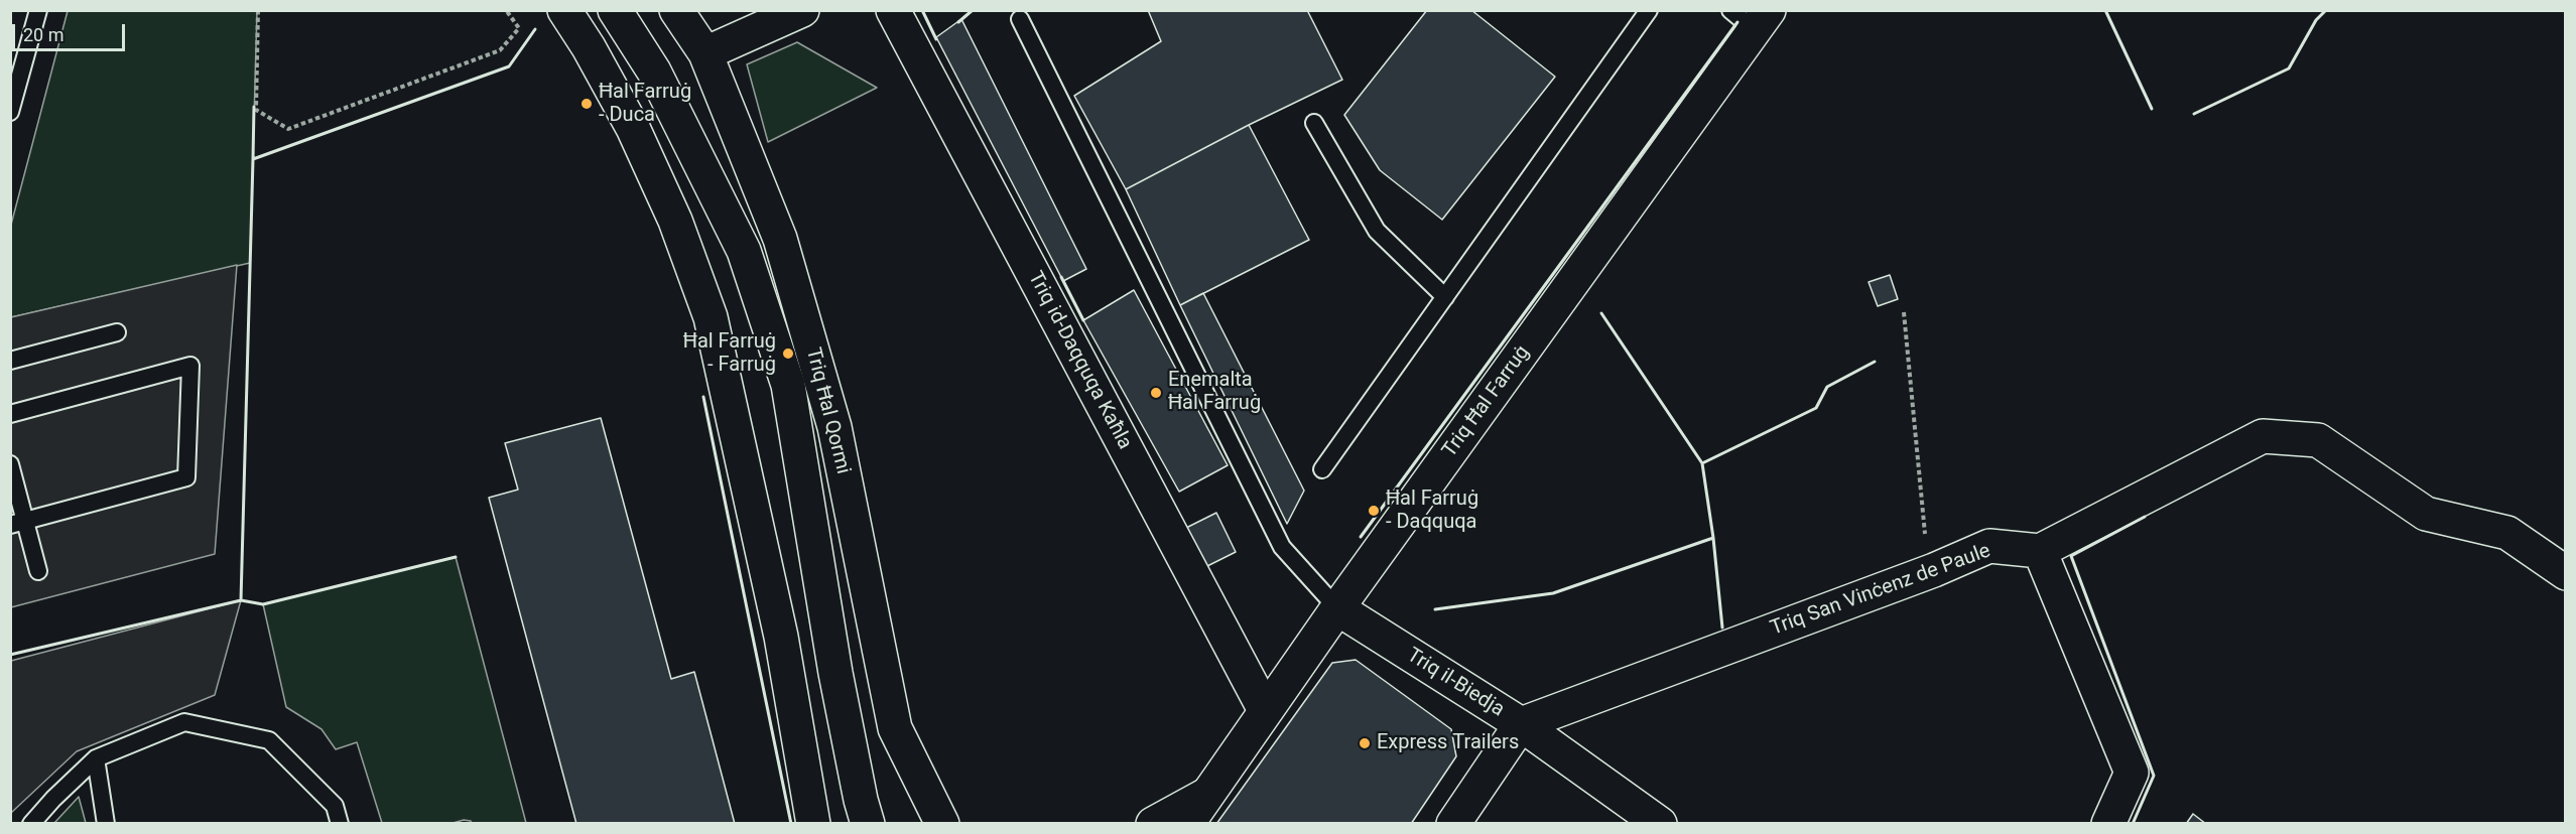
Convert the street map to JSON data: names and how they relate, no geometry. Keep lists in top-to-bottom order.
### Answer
{
  "streets": {
    "main road": [
      "Triq id-Daqquqa Kaħla",
      "Triq Ħal Farruġ",
      "Triq Ħal Qormi",
      "Triq San Vinċenz de Paule",
      "Triq il-Biedja"
    ]
  },
  "crossings": [
    ["Triq id-Daqquqa Kaħla", "Triq Ħal Farruġ"],
    ["Triq Ħal Farruġ", "Triq il-Biedja"],
    ["Triq San Vinċenz de Paule", "Triq il-Biedja"]
  ],
  "places": [
    "Ħal Farruġ - Duca",
    "Ħal Farruġ - Farruġ",
    "Enemalta Ħal Farruġ",
    "Ħal Farruġ - Daqquqa",
    "Express Trailers"
  ],
  "scale_bar": "20 m"
}
